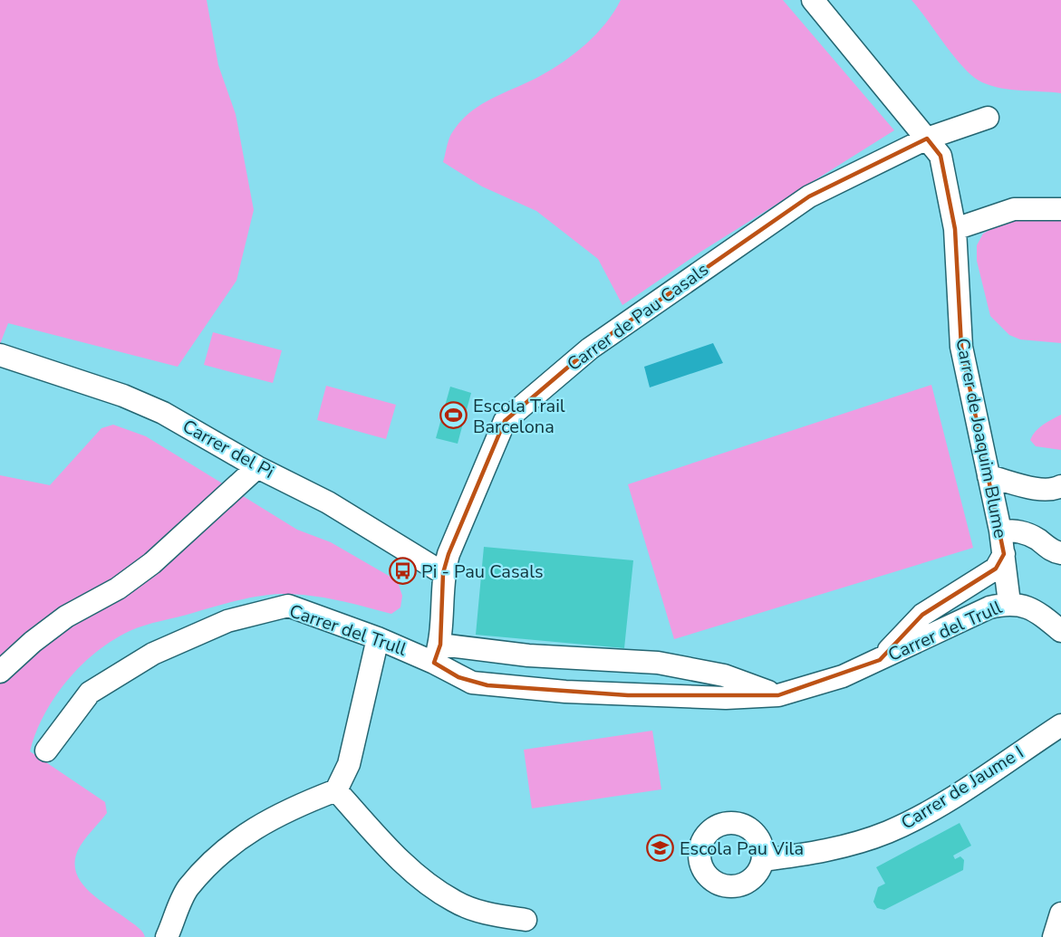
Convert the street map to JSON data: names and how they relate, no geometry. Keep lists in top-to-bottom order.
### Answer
{
  "streets": {
    "street": [
      "Carrer de Pau Casals",
      "Carrer de Joaquim Blume",
      "Carrer del Pi",
      "Carrer del Trull",
      "Carrer de Jaume I"
    ]
  },
  "crossings": [
    ["Carrer de Pau Casals", "Carrer de Joaquim Blume"],
    ["Carrer de Pau Casals", "Carrer del Pi"],
    ["Carrer de Pau Casals", "Carrer del Trull"],
    ["Carrer de Joaquim Blume", "Carrer del Trull"]
  ],
  "places": {
    "sports": ["Escola Trail Barcelona"],
    "bus stop": ["Pi - Pau Casals"],
    "school or university": ["Escola Pau Vila"]
  }
}
